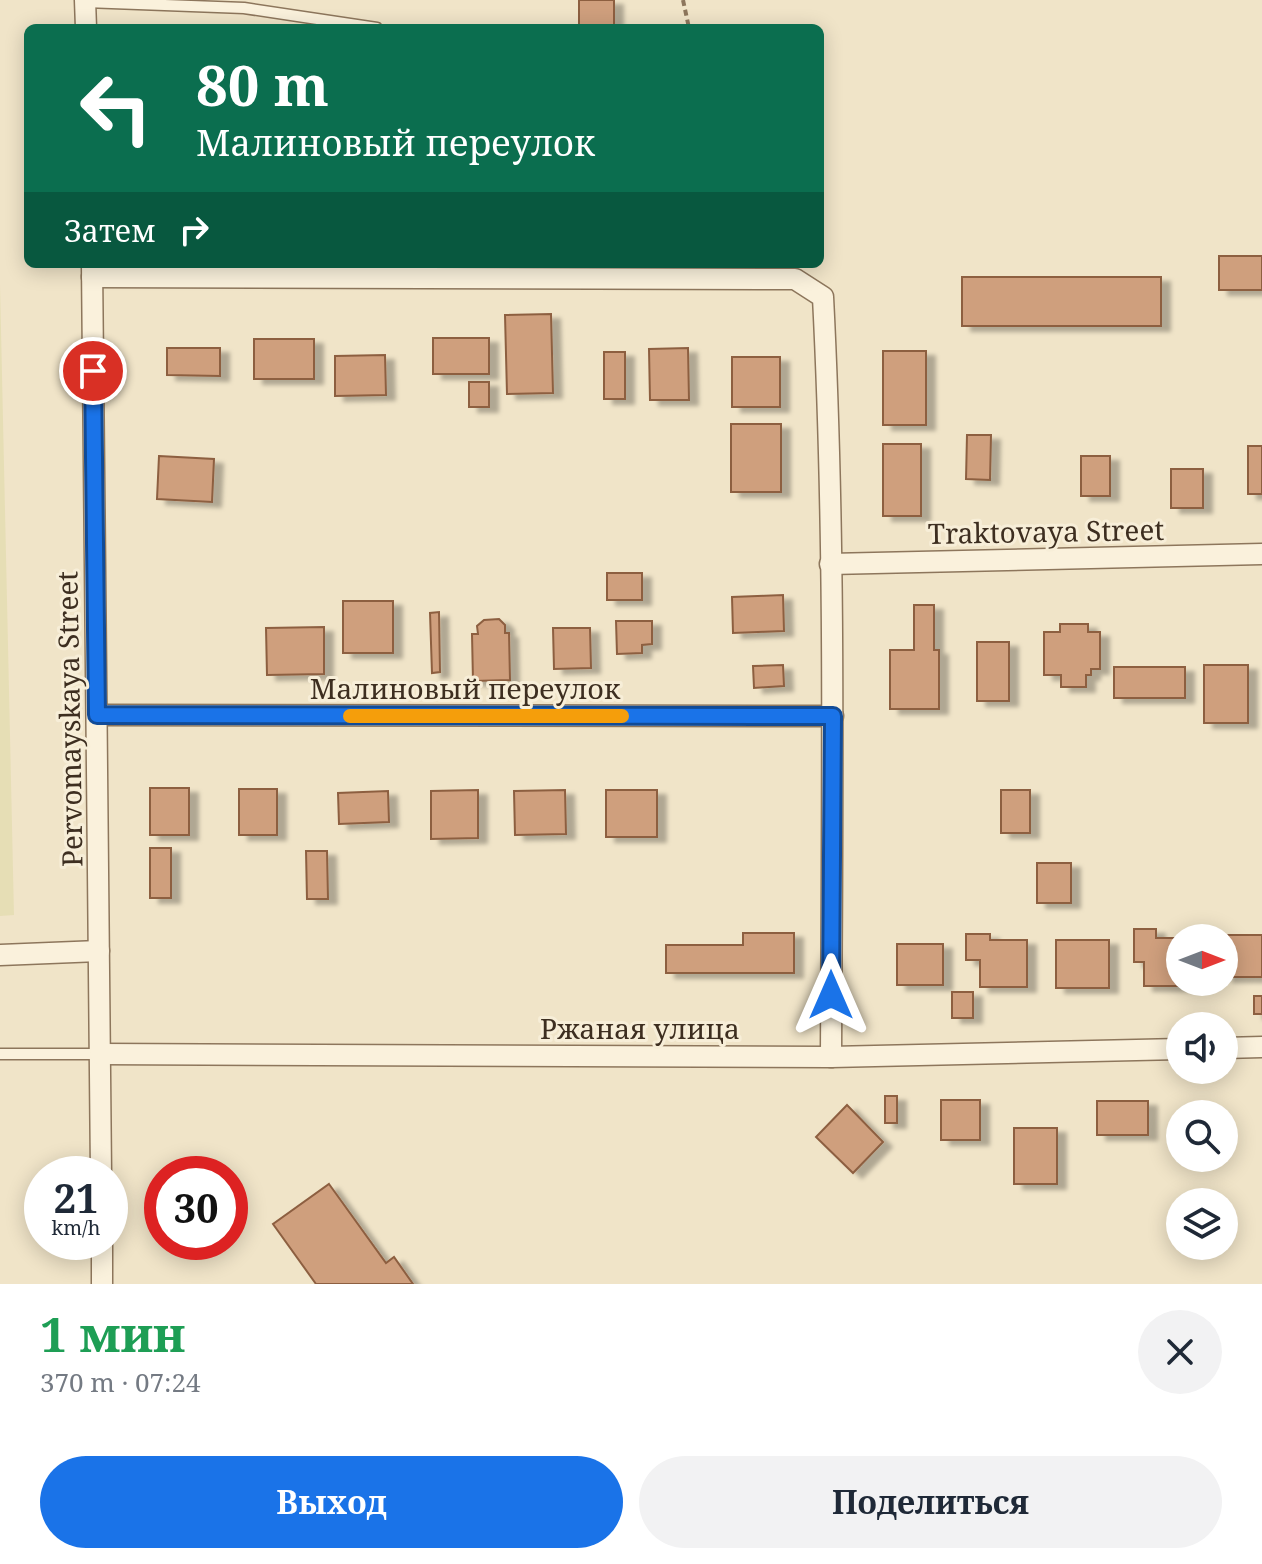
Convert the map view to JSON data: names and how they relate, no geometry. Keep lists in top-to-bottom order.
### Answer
{
  "streets": {
    "street": [
      "Traktovaya Street",
      "Малиновый переулок",
      "Pervomayskaya Street",
      "Ржаная улица"
    ]
  },
  "crossings": [
    ["Малиновый переулок", "Pervomayskaya Street"],
    ["Pervomayskaya Street", "Ржаная улица"]
  ],
  "north": "right",
  "page": {
    "turn": ["80 m", "Малиновый переулок"],
    "then": "Затем",
    "speed": "21 km/h",
    "limit": "30",
    "heading": ["1 мин", "370 m · 07:24"],
    "buttons": ["Выход", "Поделиться"]
  }
}
